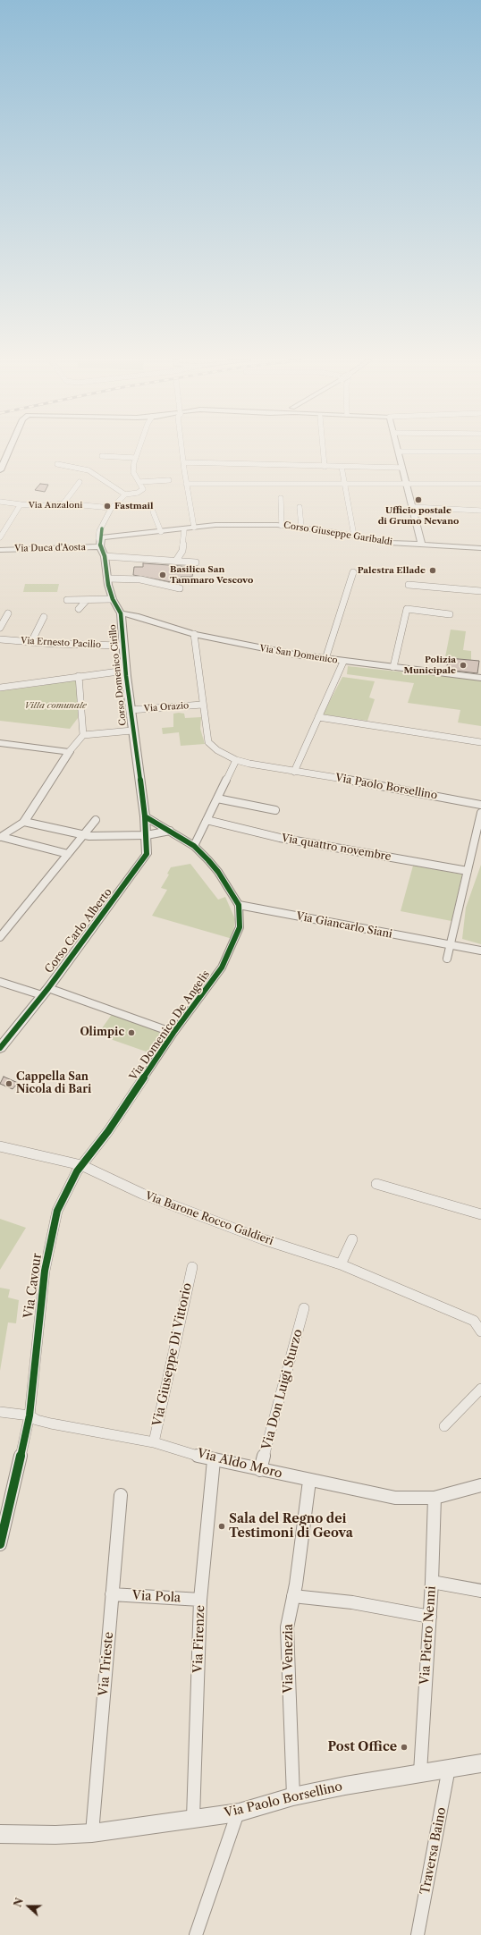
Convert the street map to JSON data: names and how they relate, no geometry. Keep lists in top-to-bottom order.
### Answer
{
  "streets": {
    "street": [
      "Via Anzaloni",
      "Corso Giuseppe Garibaldi",
      "Via Duca d'Aosta",
      "Via Ernesto Pacilio",
      "Via San Domenico",
      "Corso Domenico Cirillo",
      "Via Orazio",
      "Via Paolo Borsellino",
      "Via quattro novembre",
      "Via Giancarlo Siani",
      "Corso Carlo Alberto",
      "Via Domenico De Angelis",
      "Via Barone Rocco Galdieri",
      "Via Cavour",
      "Via Giuseppe Di Vittorio",
      "Via Don Luigi Sturzo",
      "Via Aldo Moro",
      "Via Pola",
      "Via Pietro Nenni",
      "Via Firenze",
      "Via Venezia",
      "Via Trieste",
      "Traversa Baino"
    ]
  },
  "crossings": [
    ["Corso Giuseppe Garibaldi", "Via Duca d'Aosta"],
    ["Via Duca d'Aosta", "Corso Domenico Cirillo"],
    ["Via Ernesto Pacilio", "Corso Domenico Cirillo"],
    ["Via San Domenico", "Corso Domenico Cirillo"],
    ["Via San Domenico", "Via Paolo Borsellino"],
    ["Corso Domenico Cirillo", "Via Orazio"],
    ["Corso Domenico Cirillo", "Corso Carlo Alberto"],
    ["Via Orazio", "Via Paolo Borsellino"],
    ["Via Paolo Borsellino", "Via Pietro Nenni"],
    ["Via Paolo Borsellino", "Via Firenze"],
    ["Via Paolo Borsellino", "Via Venezia"],
    ["Via Paolo Borsellino", "Via Trieste"],
    ["Via Paolo Borsellino", "Traversa Baino"],
    ["Via Giancarlo Siani", "Via Domenico De Angelis"],
    ["Via Domenico De Angelis", "Via Barone Rocco Galdieri"],
    ["Via Domenico De Angelis", "Via Cavour"],
    ["Via Barone Rocco Galdieri", "Via Cavour"],
    ["Via Cavour", "Via Aldo Moro"],
    ["Via Giuseppe Di Vittorio", "Via Aldo Moro"],
    ["Via Don Luigi Sturzo", "Via Aldo Moro"],
    ["Via Aldo Moro", "Via Pietro Nenni"],
    ["Via Aldo Moro", "Via Firenze"],
    ["Via Aldo Moro", "Via Venezia"],
    ["Via Pola", "Via Firenze"],
    ["Via Pola", "Via Trieste"]
  ],
  "parks": ["Villa comunale"],
  "places": [
    "Ufficio postale di Grumo Nevano",
    "Fastmail",
    "Palestra Ellade",
    "Basilica San Tammaro Vescovo",
    "Polizia Municipale",
    "Olimpic",
    "Cappella San Nicola di Bari",
    "Sala del Regno dei Testimoni di Geova",
    "Post Office"
  ],
  "north": "left"
}
